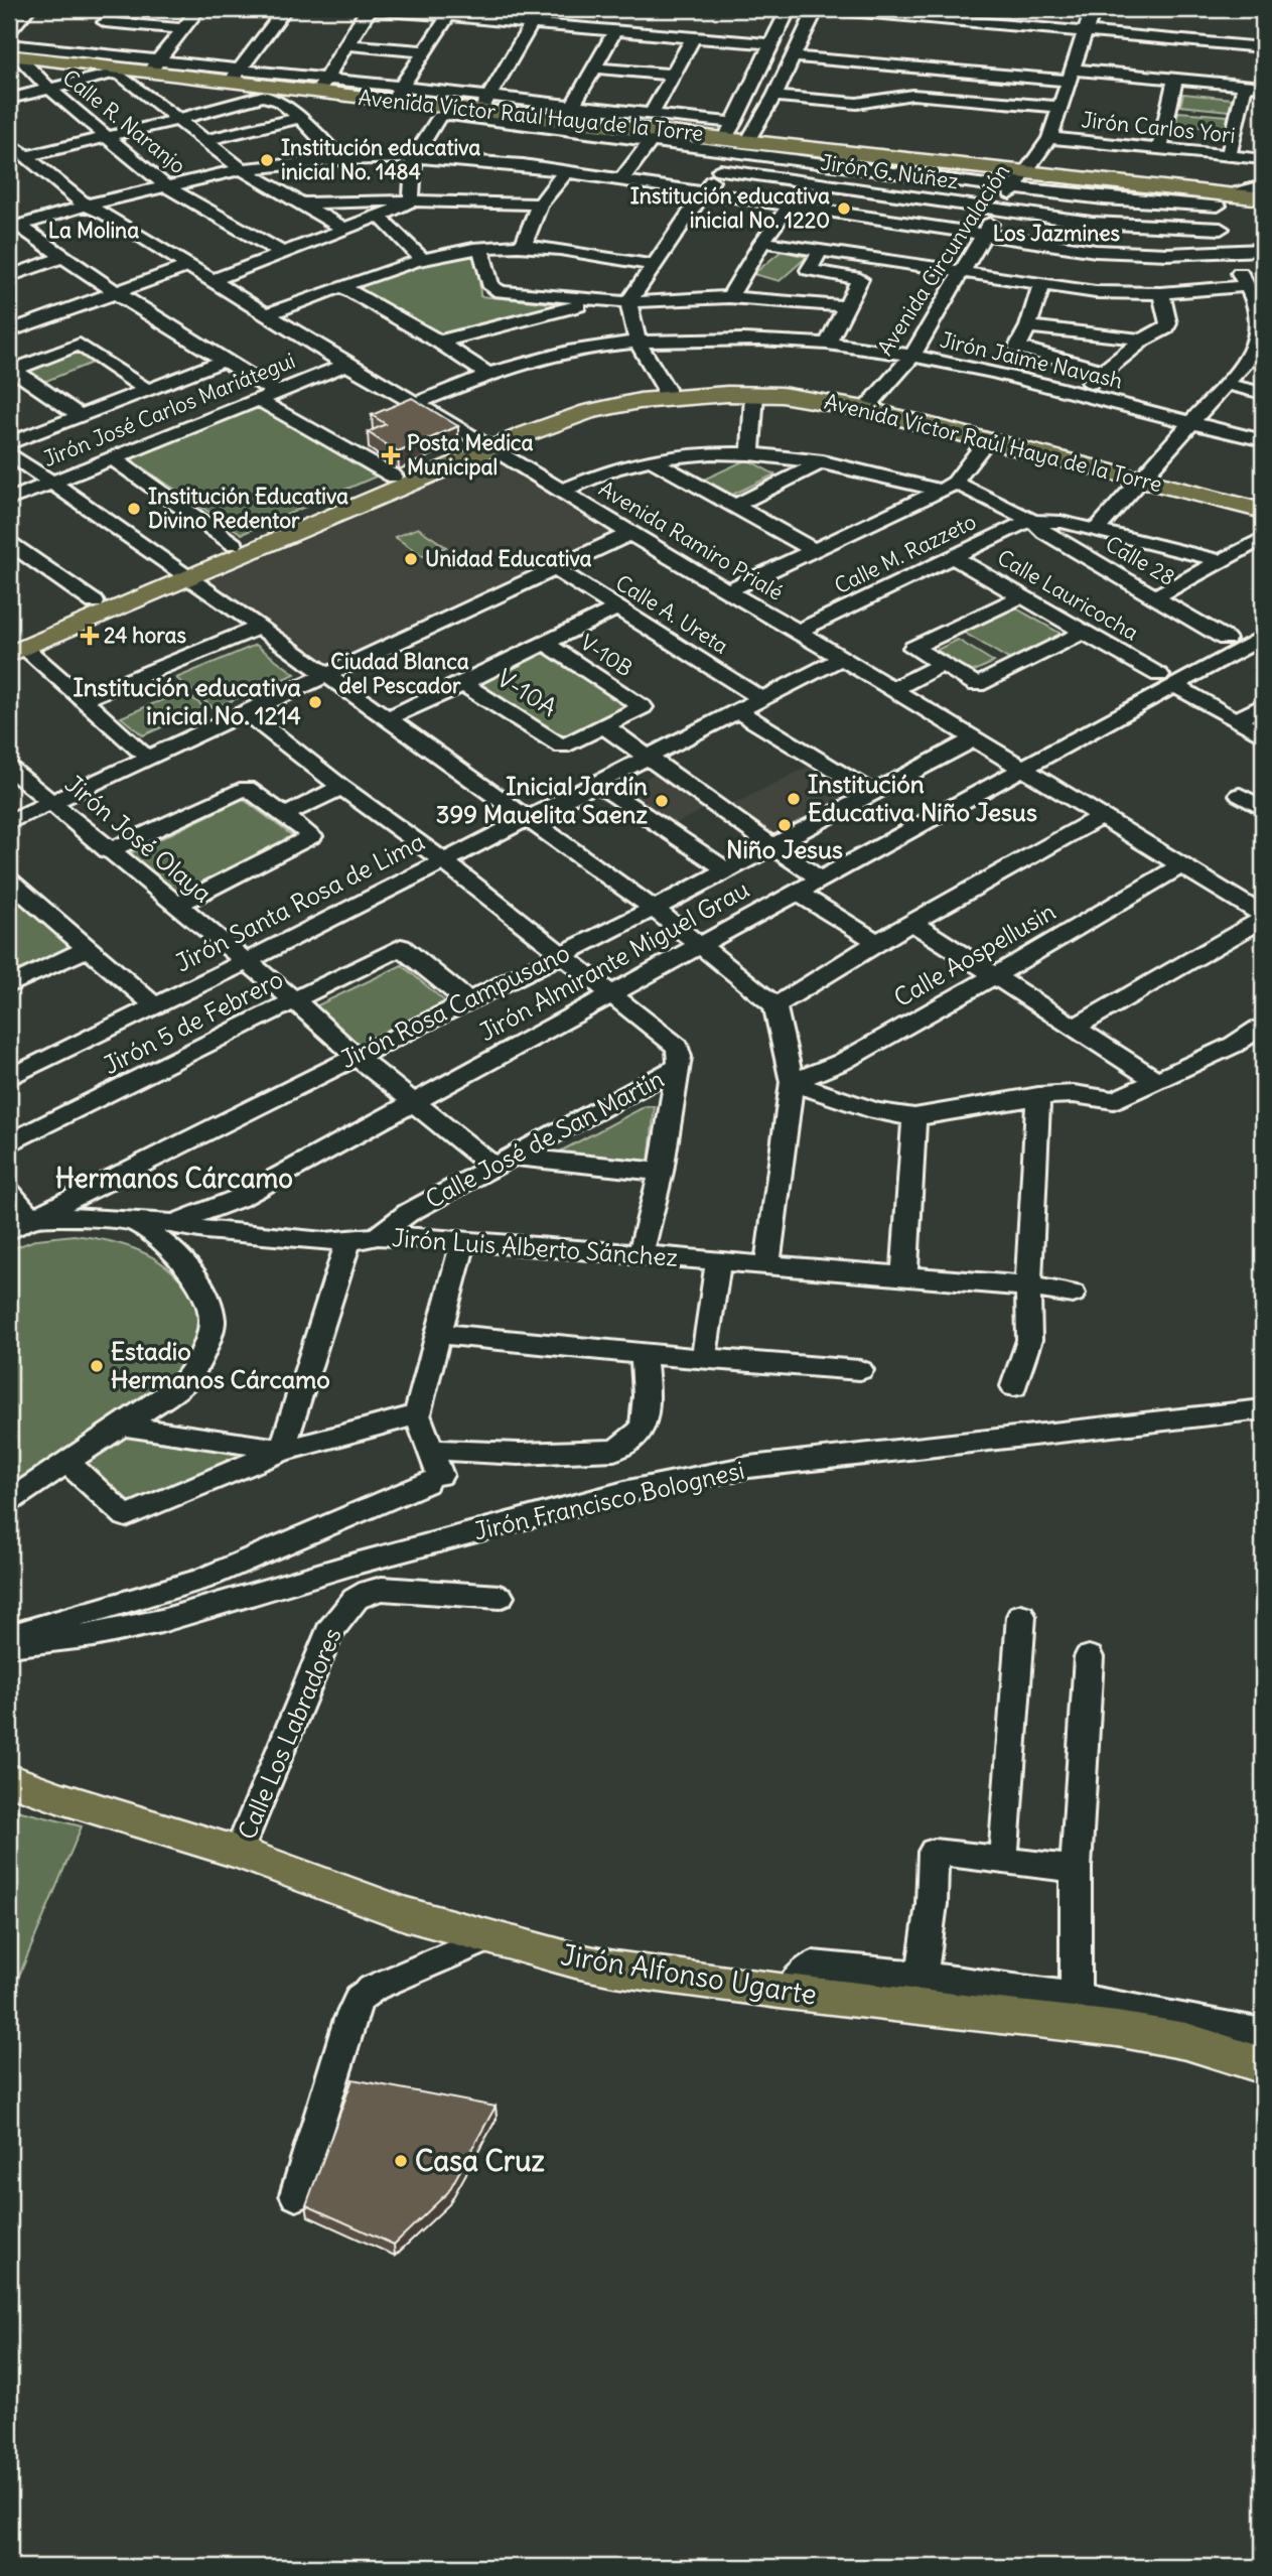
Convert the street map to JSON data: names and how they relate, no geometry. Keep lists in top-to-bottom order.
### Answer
{
  "streets": {
    "main road": ["Avenida Víctor Raúl Haya de la Torre", "Jirón Alfonso Ugarte"],
    "street": [
      "Calle R. Naranjo",
      "Jirón Carlos Yori",
      "Jirón G. Núñez",
      "Avenida Circunvalación",
      "Jirón Jaime Navash",
      "Jirón José Carlos Mariátegui",
      "Avenida Ramiro Prialé",
      "Calle M. Razzeto",
      "Calle 28",
      "Calle Lauricocha",
      "Calle A. Ureta",
      "V-10B",
      "V-10A",
      "Jirón José Olaya",
      "Jirón Santa Rosa de Lima",
      "Calle Aospellusin",
      "Jirón Almirante Miguel Grau",
      "Jirón Rosa Campusano",
      "Jirón 5 de Febrero",
      "Calle José de San Martín",
      "Jirón Luis Alberto Sánchez",
      "Jirón Francisco Bolognesi",
      "Calle Los Labradores"
    ]
  },
  "crossings": [
    ["Avenida Víctor Raúl Haya de la Torre", "Calle R. Naranjo"],
    ["Avenida Víctor Raúl Haya de la Torre", "Avenida Circunvalación"],
    ["Avenida Víctor Raúl Haya de la Torre", "Avenida Ramiro Prialé"],
    ["Jirón Carlos Yori", "Avenida Circunvalación"],
    ["Jirón G. Núñez", "Avenida Circunvalación"],
    ["Avenida Circunvalación", "Jirón Jaime Navash"],
    ["Jirón Jaime Navash", "Avenida Ramiro Prialé"],
    ["Jirón José Carlos Mariátegui", "Avenida Ramiro Prialé"],
    ["Avenida Ramiro Prialé", "Calle M. Razzeto"],
    ["Avenida Ramiro Prialé", "Jirón Santa Rosa de Lima"],
    ["Avenida Ramiro Prialé", "Calle Aospellusin"],
    ["Avenida Ramiro Prialé", "Jirón Almirante Miguel Grau"],
    ["Avenida Ramiro Prialé", "Jirón Rosa Campusano"],
    ["Calle M. Razzeto", "Calle 28"],
    ["Calle M. Razzeto", "Calle Lauricocha"],
    ["Calle 28", "Jirón Almirante Miguel Grau"],
    ["Calle Lauricocha", "Jirón Almirante Miguel Grau"],
    ["Calle A. Ureta", "Jirón Santa Rosa de Lima"],
    ["V-10B", "V-10A"],
    ["Jirón José Olaya", "Jirón Santa Rosa de Lima"],
    ["Jirón José Olaya", "Jirón Almirante Miguel Grau"],
    ["Jirón José Olaya", "Jirón Rosa Campusano"],
    ["Jirón José Olaya", "Jirón 5 de Febrero"],
    ["Jirón José Olaya", "Calle José de San Martín"],
    ["Jirón Almirante Miguel Grau", "Jirón Luis Alberto Sánchez"],
    ["Jirón Rosa Campusano", "Jirón 5 de Febrero"],
    ["Jirón Rosa Campusano", "Jirón Luis Alberto Sánchez"],
    ["Calle José de San Martín", "Jirón Luis Alberto Sánchez"],
    ["Calle Los Labradores", "Jirón Alfonso Ugarte"]
  ],
  "districts": [
    "La Molina",
    "Los Jazmines",
    "Ciudad Blanca del Pescador",
    "Hermanos Cárcamo"
  ],
  "places": {
    "other": [
      "Institución educativa inicial No. 1484",
      "Institución educativa inicial No. 1220",
      "Institución Educativa Divino Redentor",
      "Unidad Educativa",
      "Institución educativa inicial No. 1214",
      "Institución Educativa Niño Jesus",
      "Inicial Jardín 399 Mauelita Saenz",
      "Niño Jesus",
      "Estadio Hermanos Cárcamo",
      "Casa Cruz"
    ],
    "health": ["Posta Medica Municipal", "24 horas"]
  }
}
